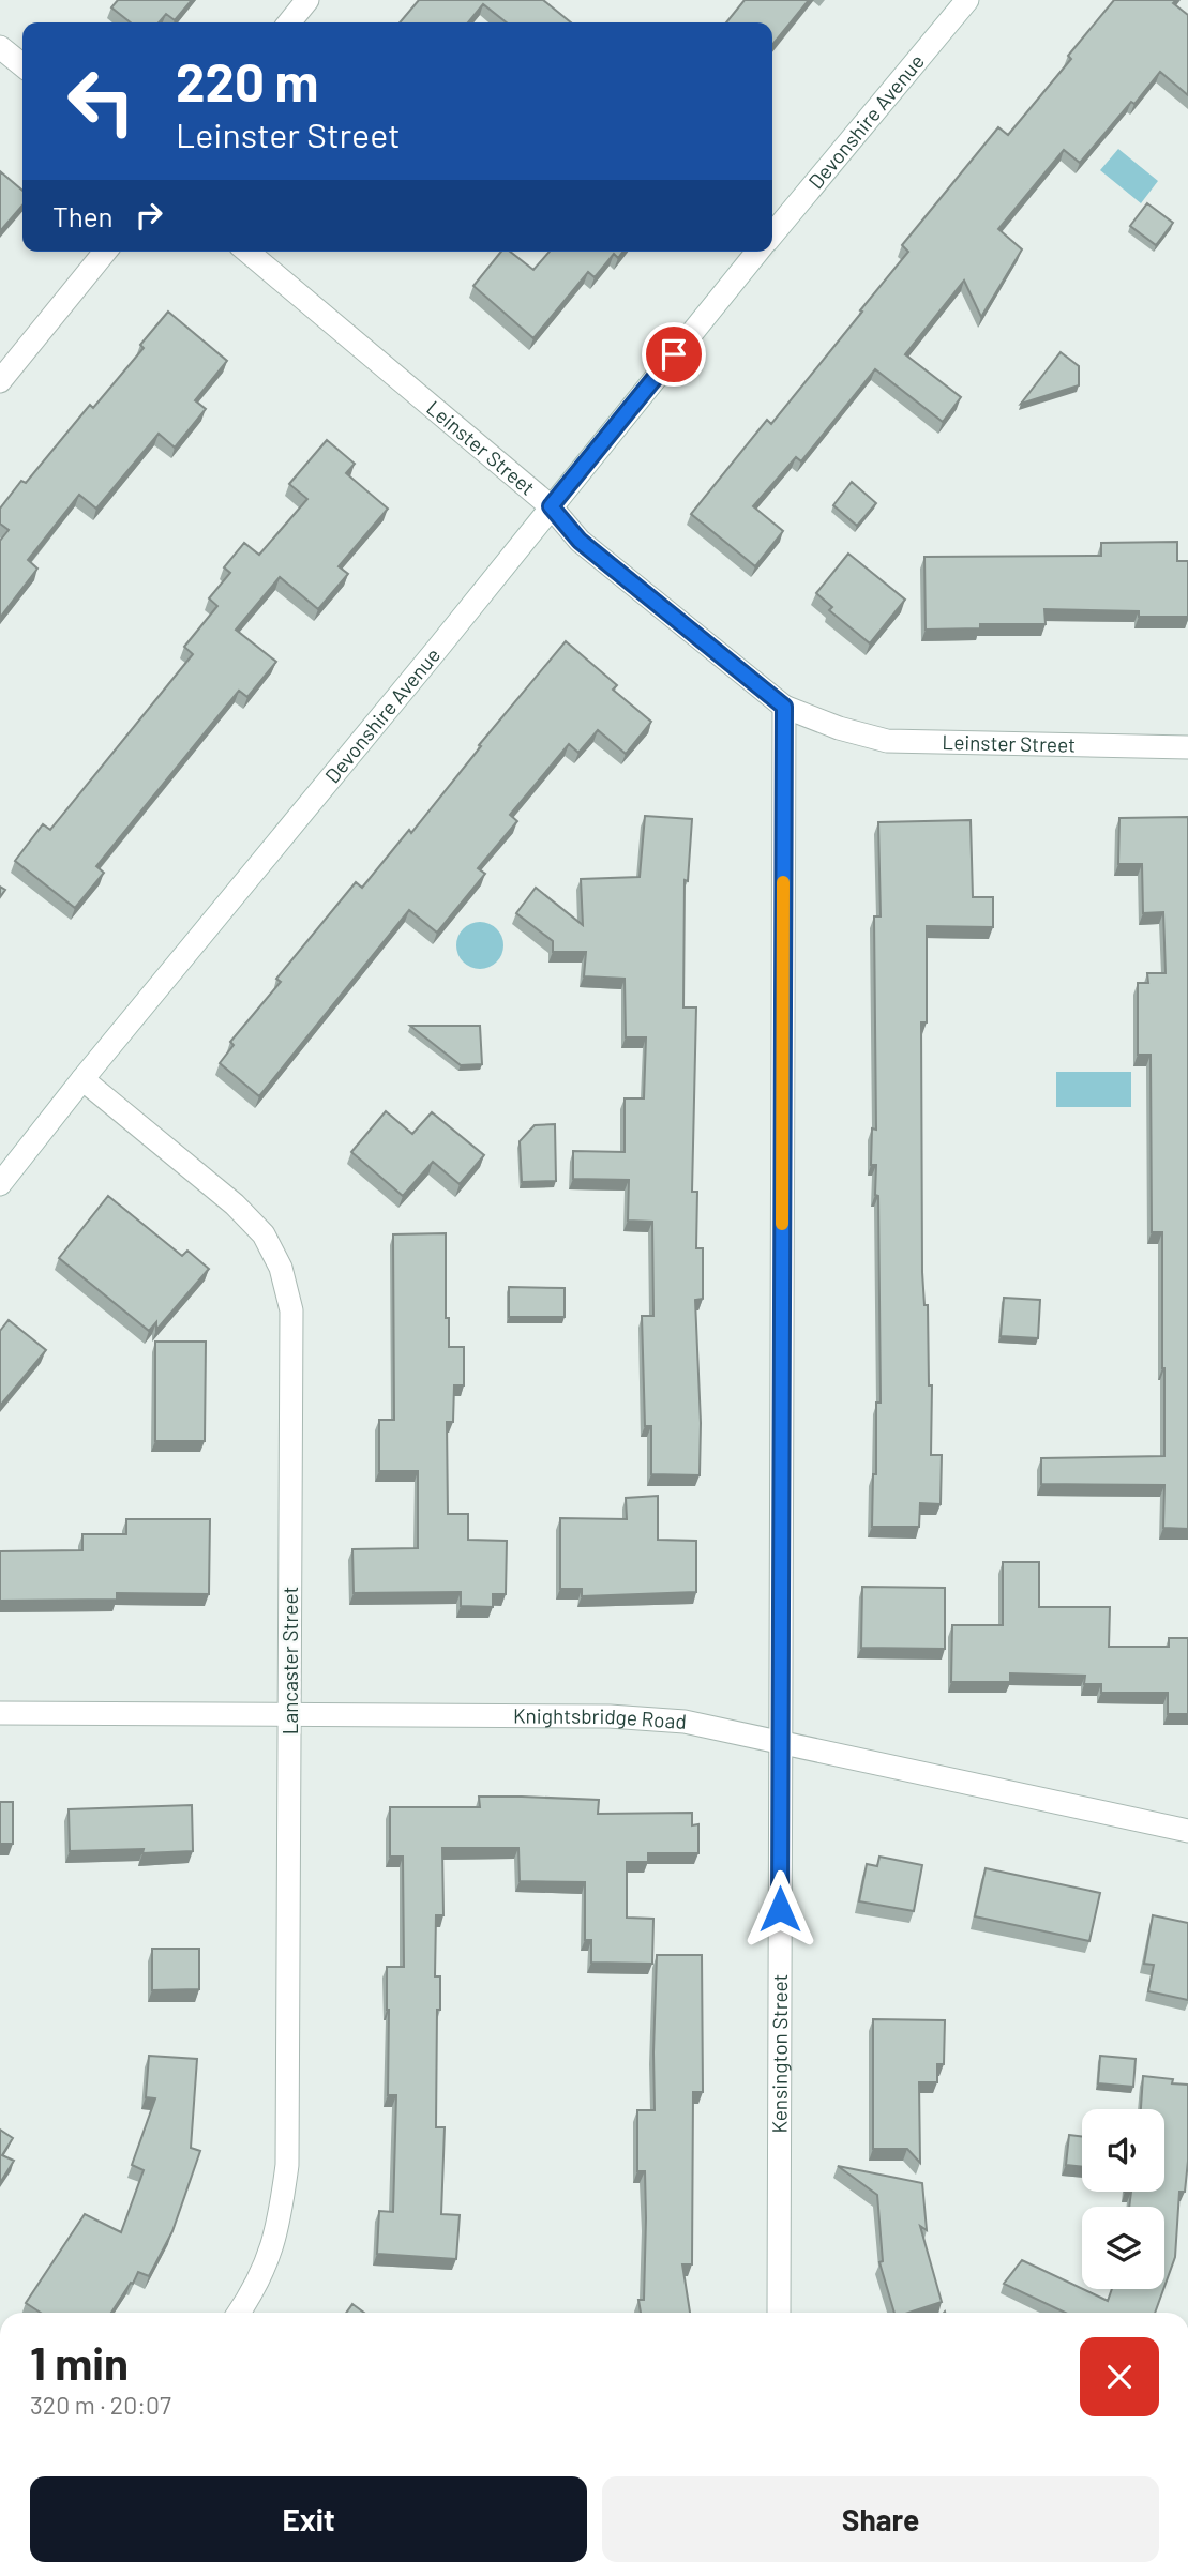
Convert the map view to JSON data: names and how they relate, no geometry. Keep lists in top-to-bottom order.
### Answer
{
  "streets": {
    "street": [
      "Devonshire Avenue",
      "Leinster Street",
      "Lancaster Street",
      "Knightsbridge Road",
      "Kensington Street"
    ]
  },
  "crossings": [
    ["Devonshire Avenue", "Leinster Street"],
    ["Devonshire Avenue", "Lancaster Street"],
    ["Leinster Street", "Kensington Street"],
    ["Lancaster Street", "Knightsbridge Road"],
    ["Knightsbridge Road", "Kensington Street"]
  ],
  "page": {
    "turn": ["220 m", "Leinster Street"],
    "then": "Then",
    "heading": ["1 min", "320 m · 20:07"],
    "buttons": ["Exit", "Share"]
  }
}
